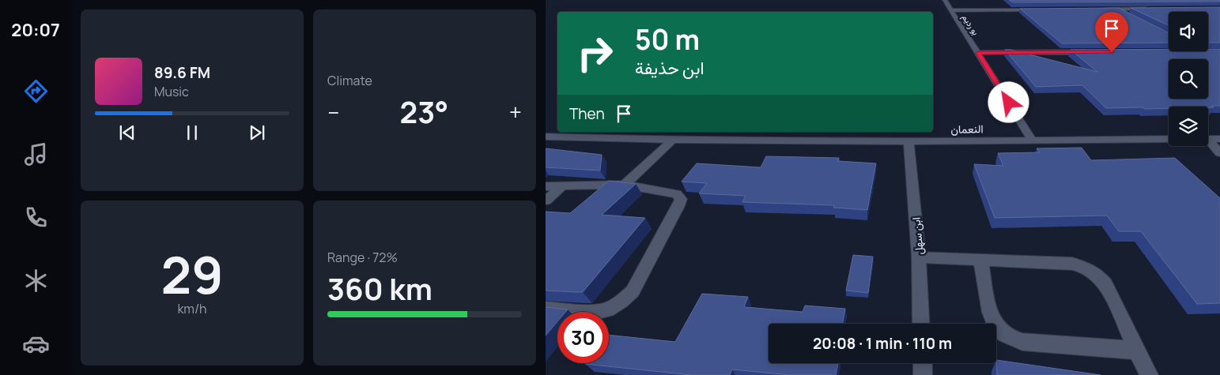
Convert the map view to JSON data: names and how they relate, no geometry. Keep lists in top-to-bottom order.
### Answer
{
  "streets": {
    "street": ["بو رديم", "النعمان", "ابن سهل"]
  },
  "crossings": [
    ["بو رديم", "النعمان"],
    ["النعمان", "ابن سهل"]
  ],
  "page": {
    "tabs": "20:07",
    "tile": [
      "Climate",
      ["29", "km/h"],
      ["Range · 72%", "360 km"]
    ],
    "turn": ["50 m", "ابن حذيفة"],
    "song": ["89.6 FM", "Music"],
    "then": "Then",
    "heat": ["−", "23°", "+"],
    "limit": "30",
    "trip": "20:08 · 1 min · 110 m"
  }
}
